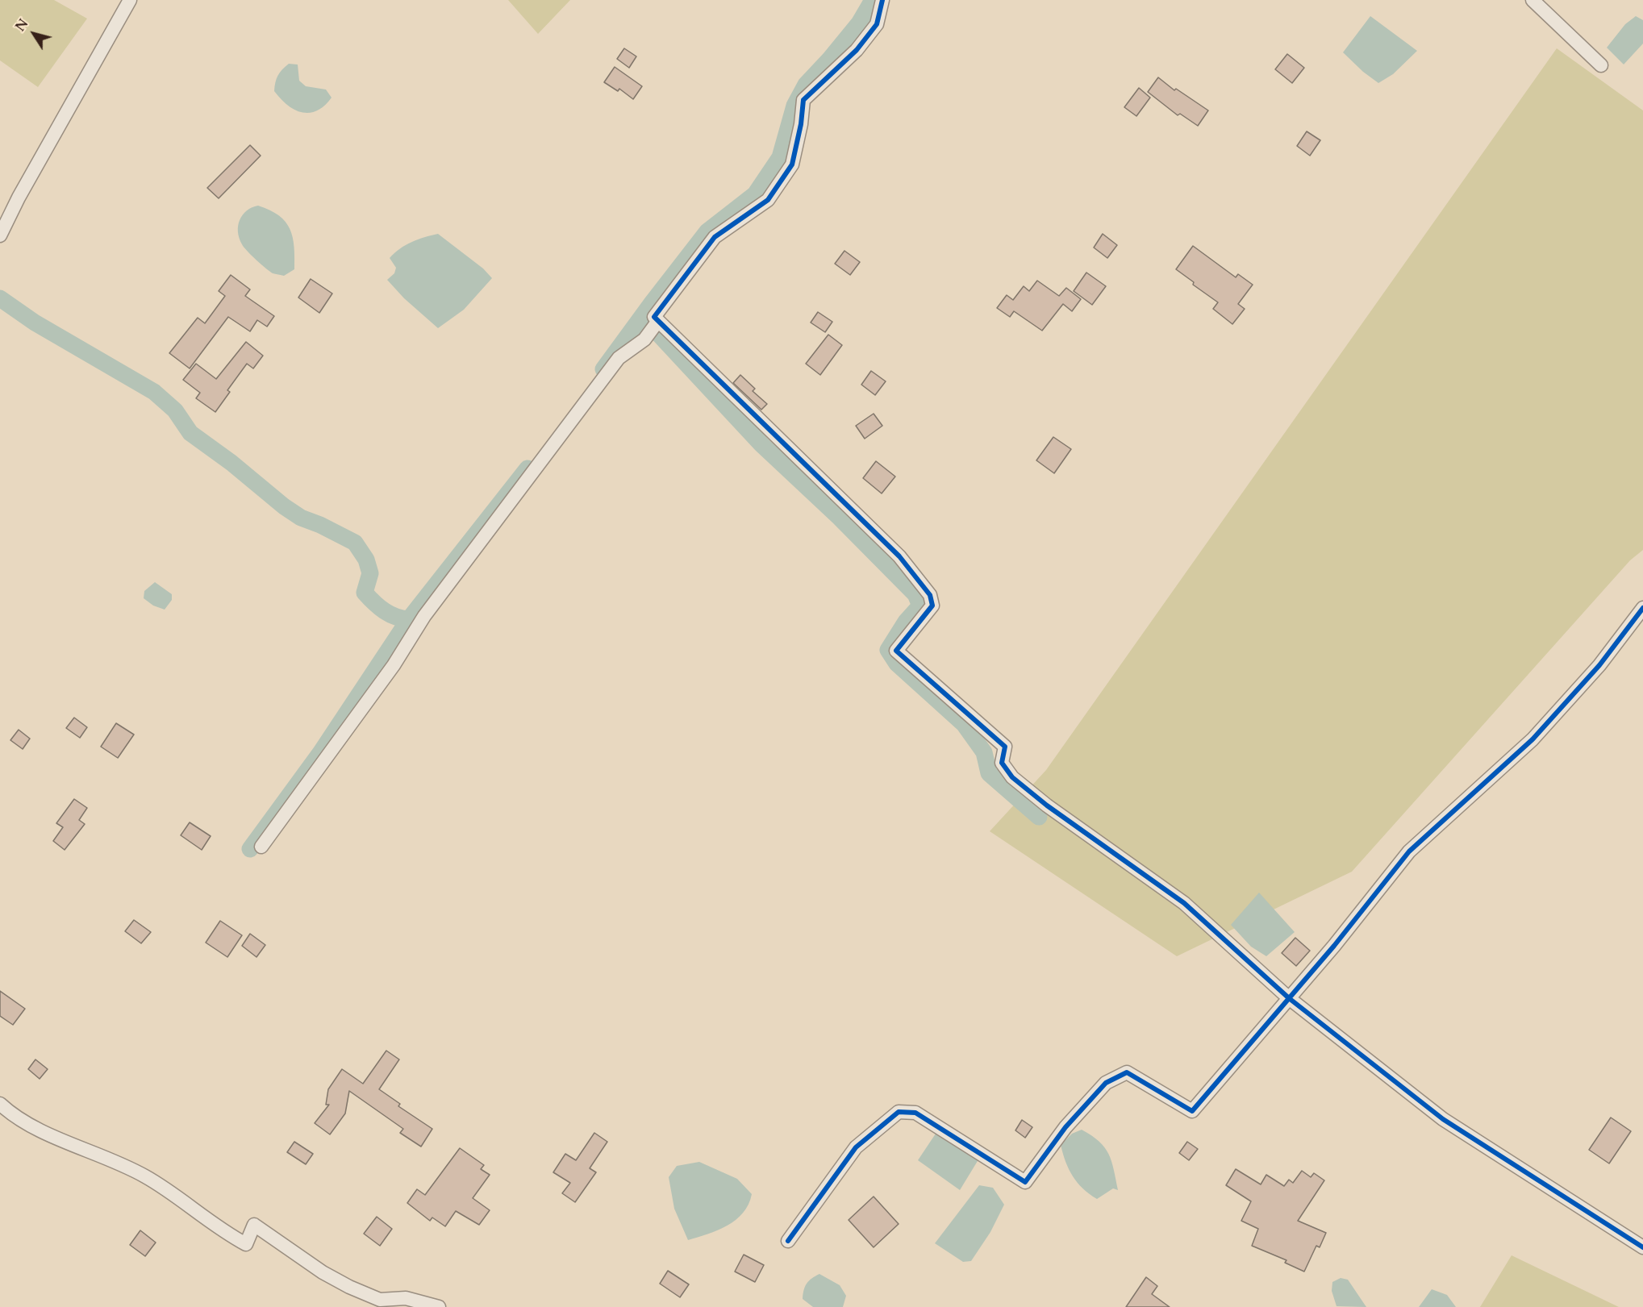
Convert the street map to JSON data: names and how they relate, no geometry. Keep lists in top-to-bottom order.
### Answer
{
  "north": "top left"
}
